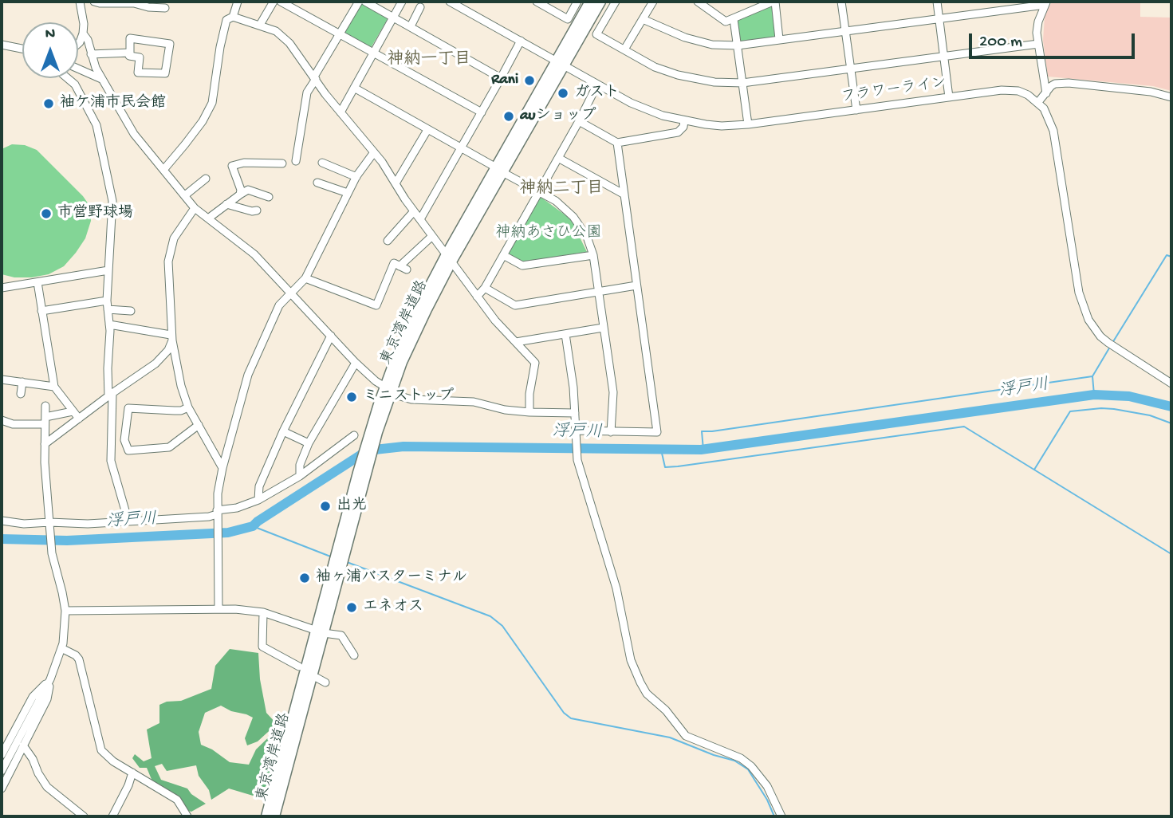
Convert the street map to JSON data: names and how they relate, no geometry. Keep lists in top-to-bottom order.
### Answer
{
  "streets": {
    "highway": ["東京湾岸道路"],
    "street": ["フラワーライン"]
  },
  "crossings": [
    ["フラワーライン", "東京湾岸道路"]
  ],
  "districts": ["神納一丁目", "神納二丁目"],
  "water": ["浮戸川"],
  "parks": ["神納あさひ公園"],
  "places": [
    "Rani",
    "ガスト",
    "袖ケ浦市民会館",
    "auショップ",
    "市営野球場",
    "ミニストップ",
    "出光",
    "袖ヶ浦バスターミナル",
    "エネオス"
  ],
  "scale_bar": "200 m",
  "north": "top"
}
